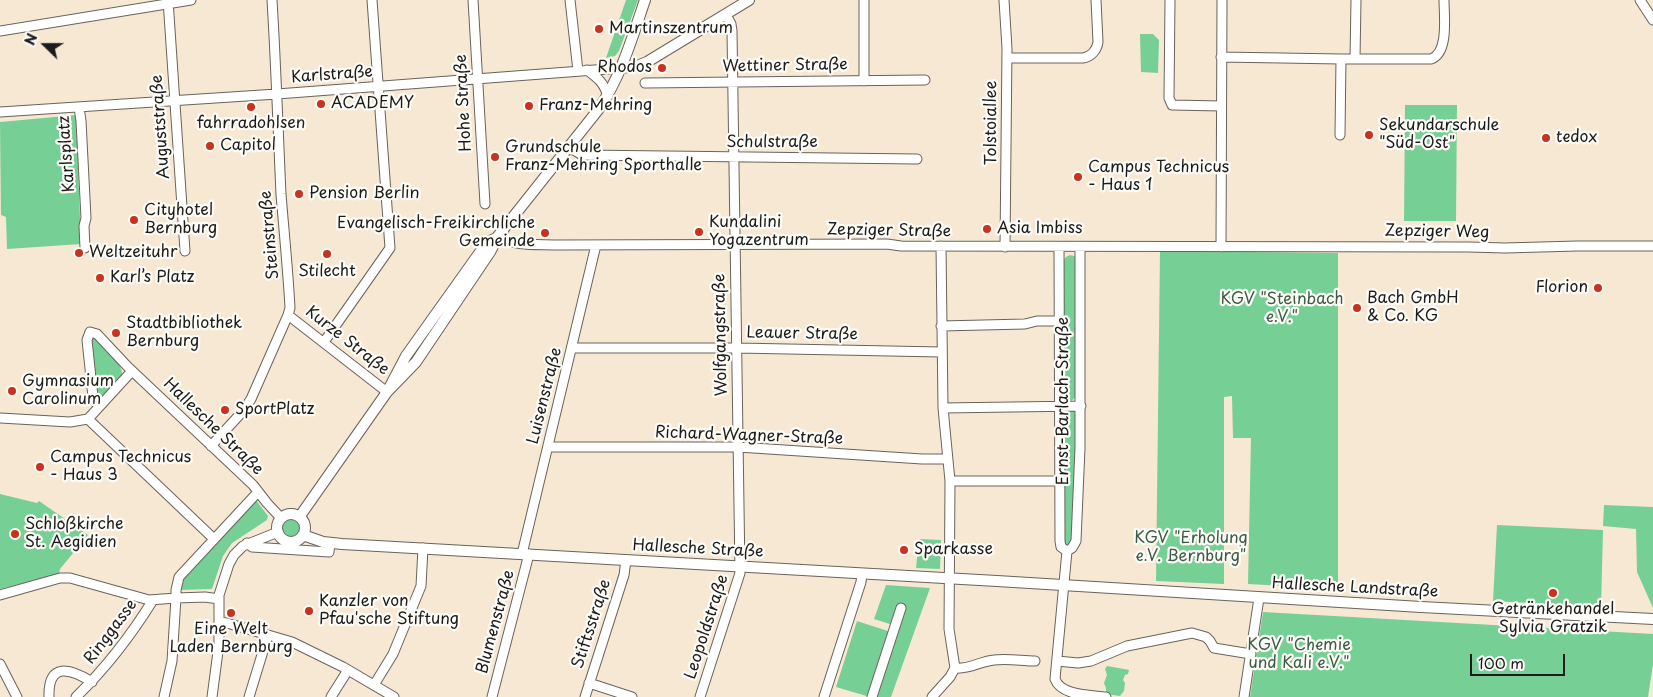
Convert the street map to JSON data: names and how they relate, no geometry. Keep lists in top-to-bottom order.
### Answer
{
  "streets": {
    "main road": ["Hallesche Straße", "Hallesche Landstraße"],
    "street": [
      "Wettiner Straße",
      "Karlstraße",
      "Hohe Straße",
      "Tolstoiallee",
      "Auguststraße",
      "Schulstraße",
      "Karlsplatz",
      "Zepziger Straße",
      "Zepziger Weg",
      "Steinstraße",
      "Leauer Straße",
      "Wolfgangstraße",
      "Kurze Straße",
      "Luisenstraße",
      "Ernst-Barlach-Straße",
      "Richard-Wagner-Straße",
      "Blumenstraße",
      "Stiftsstraße",
      "Leopoldstraße",
      "Ringgasse"
    ]
  },
  "crossings": [
    ["Wettiner Straße", "Wolfgangstraße"],
    ["Karlstraße", "Hohe Straße"],
    ["Karlstraße", "Auguststraße"],
    ["Karlstraße", "Karlsplatz"],
    ["Karlstraße", "Steinstraße"],
    ["Tolstoiallee", "Zepziger Straße"],
    ["Schulstraße", "Wolfgangstraße"],
    ["Zepziger Straße", "Zepziger Weg"],
    ["Zepziger Straße", "Wolfgangstraße"],
    ["Zepziger Straße", "Luisenstraße"],
    ["Zepziger Straße", "Ernst-Barlach-Straße"],
    ["Steinstraße", "Kurze Straße"],
    ["Steinstraße", "Hallesche Straße"],
    ["Leauer Straße", "Wolfgangstraße"],
    ["Leauer Straße", "Luisenstraße"],
    ["Wolfgangstraße", "Hallesche Straße"],
    ["Wolfgangstraße", "Richard-Wagner-Straße"],
    ["Wolfgangstraße", "Leopoldstraße"],
    ["Luisenstraße", "Hallesche Straße"],
    ["Luisenstraße", "Richard-Wagner-Straße"],
    ["Luisenstraße", "Blumenstraße"],
    ["Ernst-Barlach-Straße", "Hallesche Straße"],
    ["Ernst-Barlach-Straße", "Hallesche Landstraße"],
    ["Hallesche Straße", "Hallesche Landstraße"],
    ["Hallesche Straße", "Blumenstraße"],
    ["Hallesche Straße", "Stiftsstraße"],
    ["Hallesche Straße", "Leopoldstraße"]
  ],
  "parks": ["KGV \"Steinbach e.V.\"", "KGV \"Erholung e.V. Bernburg\"", "KGV \"Chemie und Kali e.V.\""],
  "places": [
    "Martinszentrum",
    "Rhodos",
    "ACADEMY",
    "Franz-Mehring",
    "fahrradohlsen",
    "Sekundarschule \"Süd-Ost\"",
    "tedox",
    "Capitol",
    "Grundschule Franz-Mehring Sporthalle",
    "Campus Technicus - Haus 1",
    "Pension Berlin",
    "Cityhotel Bernburg",
    "Asia Imbiss",
    "Kundalini Yogazentrum",
    "Evangelisch-Freikirchliche Gemeinde",
    "Weltzeituhr",
    "Stilecht",
    "Karl’s Platz",
    "Florion",
    "Bach GmbH & Co. KG",
    "Stadtbibliothek Bernburg",
    "Gymnasium Carolinum",
    "SportPlatz",
    "Campus Technicus - Haus 3",
    "Schloßkirche St. Aegidien",
    "Sparkasse",
    "Getränkehandel Sylvia Gratzik",
    "Kanzler von Pfau'sche Stiftung",
    "Eine Welt Laden Bernburg"
  ],
  "scale_bar": "100 m",
  "north": "left"
}
